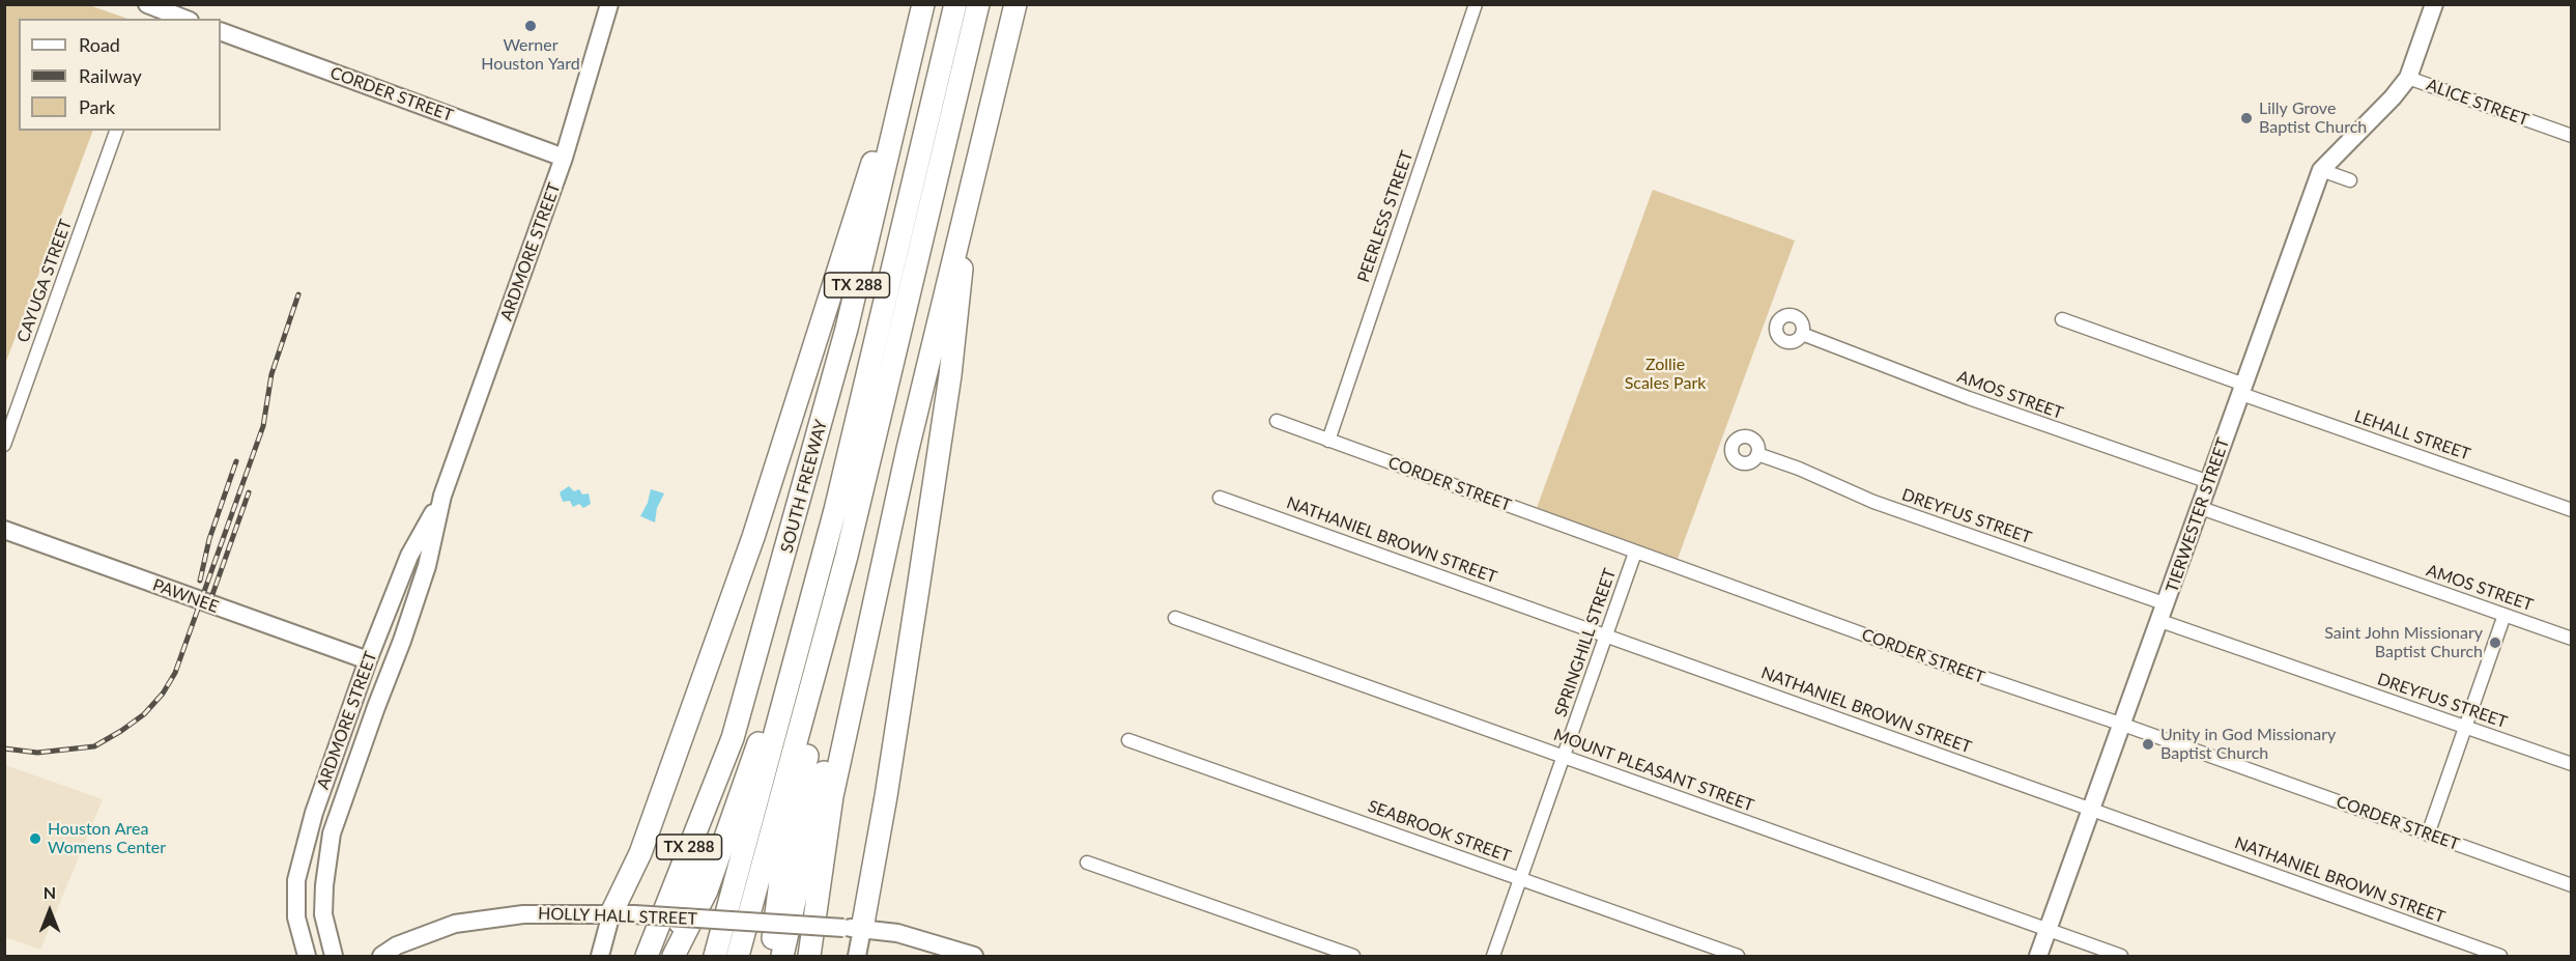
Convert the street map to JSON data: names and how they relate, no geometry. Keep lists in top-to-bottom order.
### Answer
{
  "streets": {
    "highway": ["TX 288", "SOUTH FREEWAY"],
    "street": [
      "CORDER STREET",
      "ALICE STREET",
      "PEERLESS STREET",
      "ARDMORE STREET",
      "CAYUGA STREET",
      "AMOS STREET",
      "LEHALL STREET",
      "TIERWESTER STREET",
      "DREYFUS STREET",
      "NATHANIEL BROWN STREET",
      "PAWNEE",
      "SPRINGHILL STREET",
      "MOUNT PLEASANT STREET",
      "SEABROOK STREET",
      "HOLLY HALL STREET"
    ]
  },
  "crossings": [
    ["CORDER STREET", "PEERLESS STREET"],
    ["CORDER STREET", "ARDMORE STREET"],
    ["CORDER STREET", "TIERWESTER STREET"],
    ["CORDER STREET", "SPRINGHILL STREET"],
    ["ALICE STREET", "TIERWESTER STREET"],
    ["ARDMORE STREET", "PAWNEE"],
    ["AMOS STREET", "TIERWESTER STREET"],
    ["LEHALL STREET", "TIERWESTER STREET"],
    ["TIERWESTER STREET", "DREYFUS STREET"],
    ["TIERWESTER STREET", "NATHANIEL BROWN STREET"],
    ["TIERWESTER STREET", "MOUNT PLEASANT STREET"],
    ["NATHANIEL BROWN STREET", "SPRINGHILL STREET"],
    ["SPRINGHILL STREET", "MOUNT PLEASANT STREET"],
    ["SPRINGHILL STREET", "SEABROOK STREET"]
  ],
  "parks": ["Zollie Scales Park"],
  "places": [
    "Werner Houston Yard",
    "Lilly Grove Baptist Church",
    "Saint John Missionary Baptist Church",
    "Unity in God Missionary Baptist Church",
    "Houston Area Womens Center"
  ],
  "legend": ["Road", "Railway", "Park"],
  "north": "top"
}
